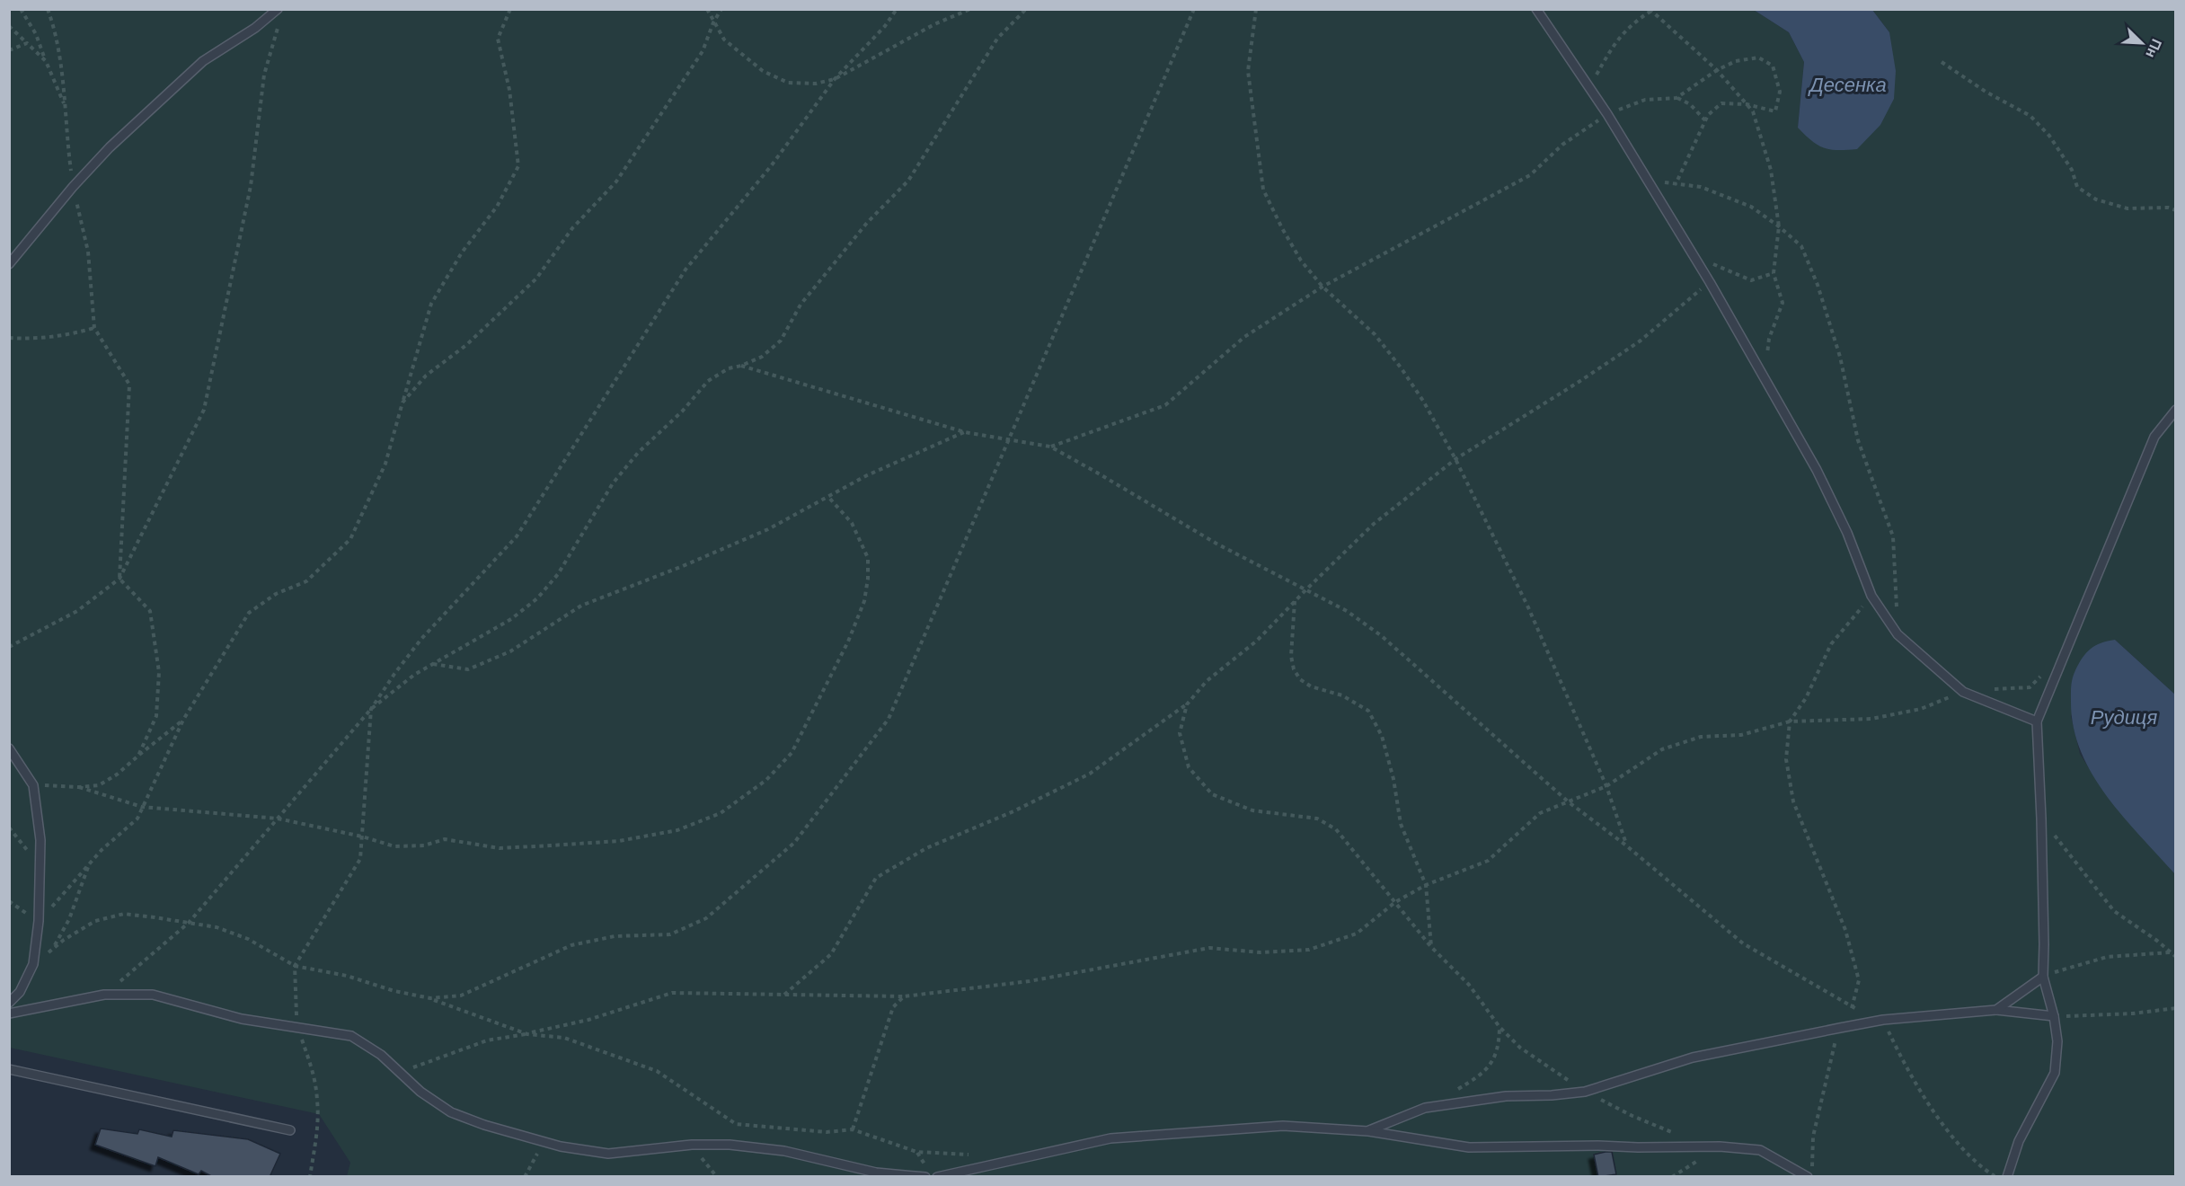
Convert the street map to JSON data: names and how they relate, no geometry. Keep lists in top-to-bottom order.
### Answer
{
  "water": ["Десенка", "Рудиця"],
  "north": "bottom right"
}
